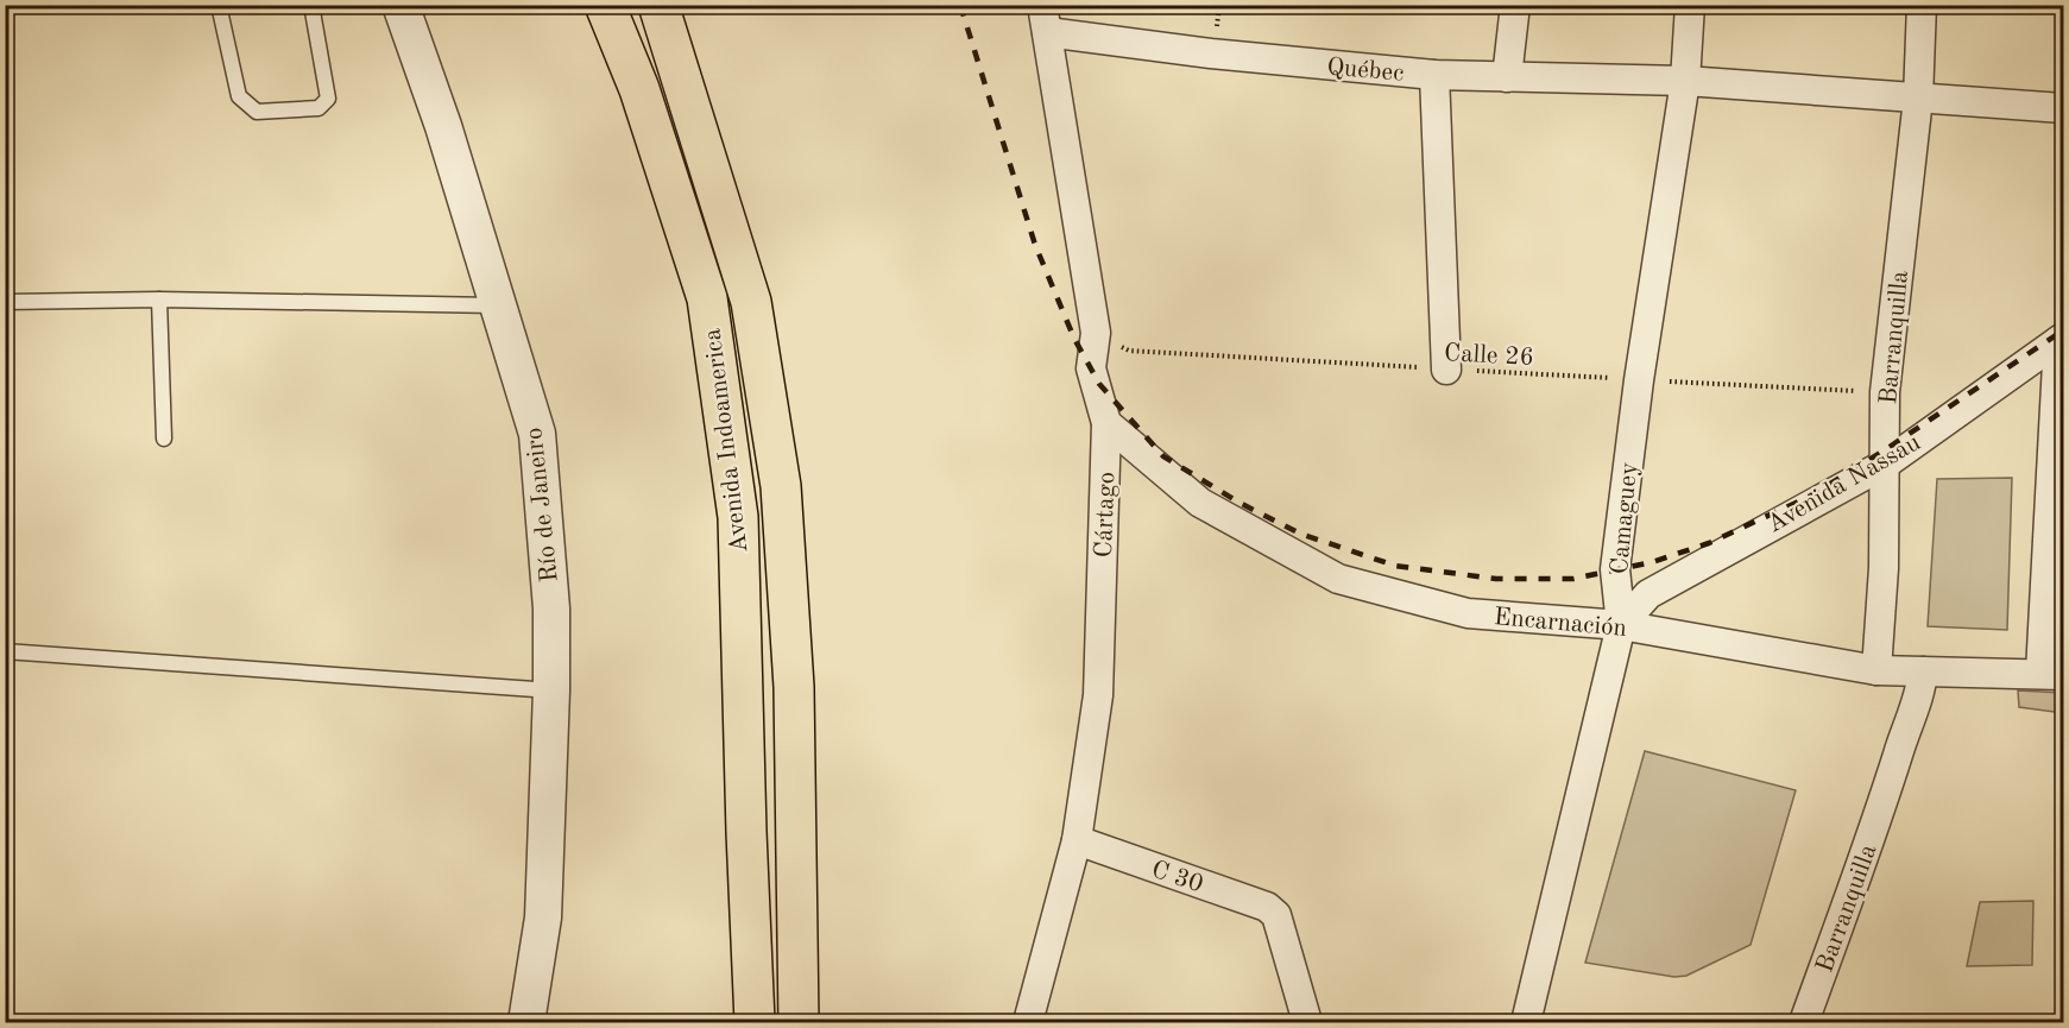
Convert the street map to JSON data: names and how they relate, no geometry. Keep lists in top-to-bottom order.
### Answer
{
  "streets": {
    "main road": ["Avenida Indoamerica"],
    "street": [
      "Québec",
      "Barranquilla",
      "Avenida Nassau",
      "Río de Janeiro",
      "Cártago",
      "Camaguey",
      "Encarnación",
      "C 30"
    ],
    "path": ["Calle 26"]
  },
  "crossings": [
    ["Québec", "Barranquilla"],
    ["Québec", "Cártago"],
    ["Québec", "Camaguey"],
    ["Barranquilla", "Calle 26"],
    ["Barranquilla", "Avenida Nassau"],
    ["Barranquilla", "Encarnación"],
    ["Calle 26", "Cártago"],
    ["Calle 26", "Camaguey"],
    ["Avenida Nassau", "Camaguey"],
    ["Avenida Nassau", "Encarnación"],
    ["Cártago", "Encarnación"],
    ["Cártago", "C 30"],
    ["Camaguey", "Encarnación"]
  ]
}
